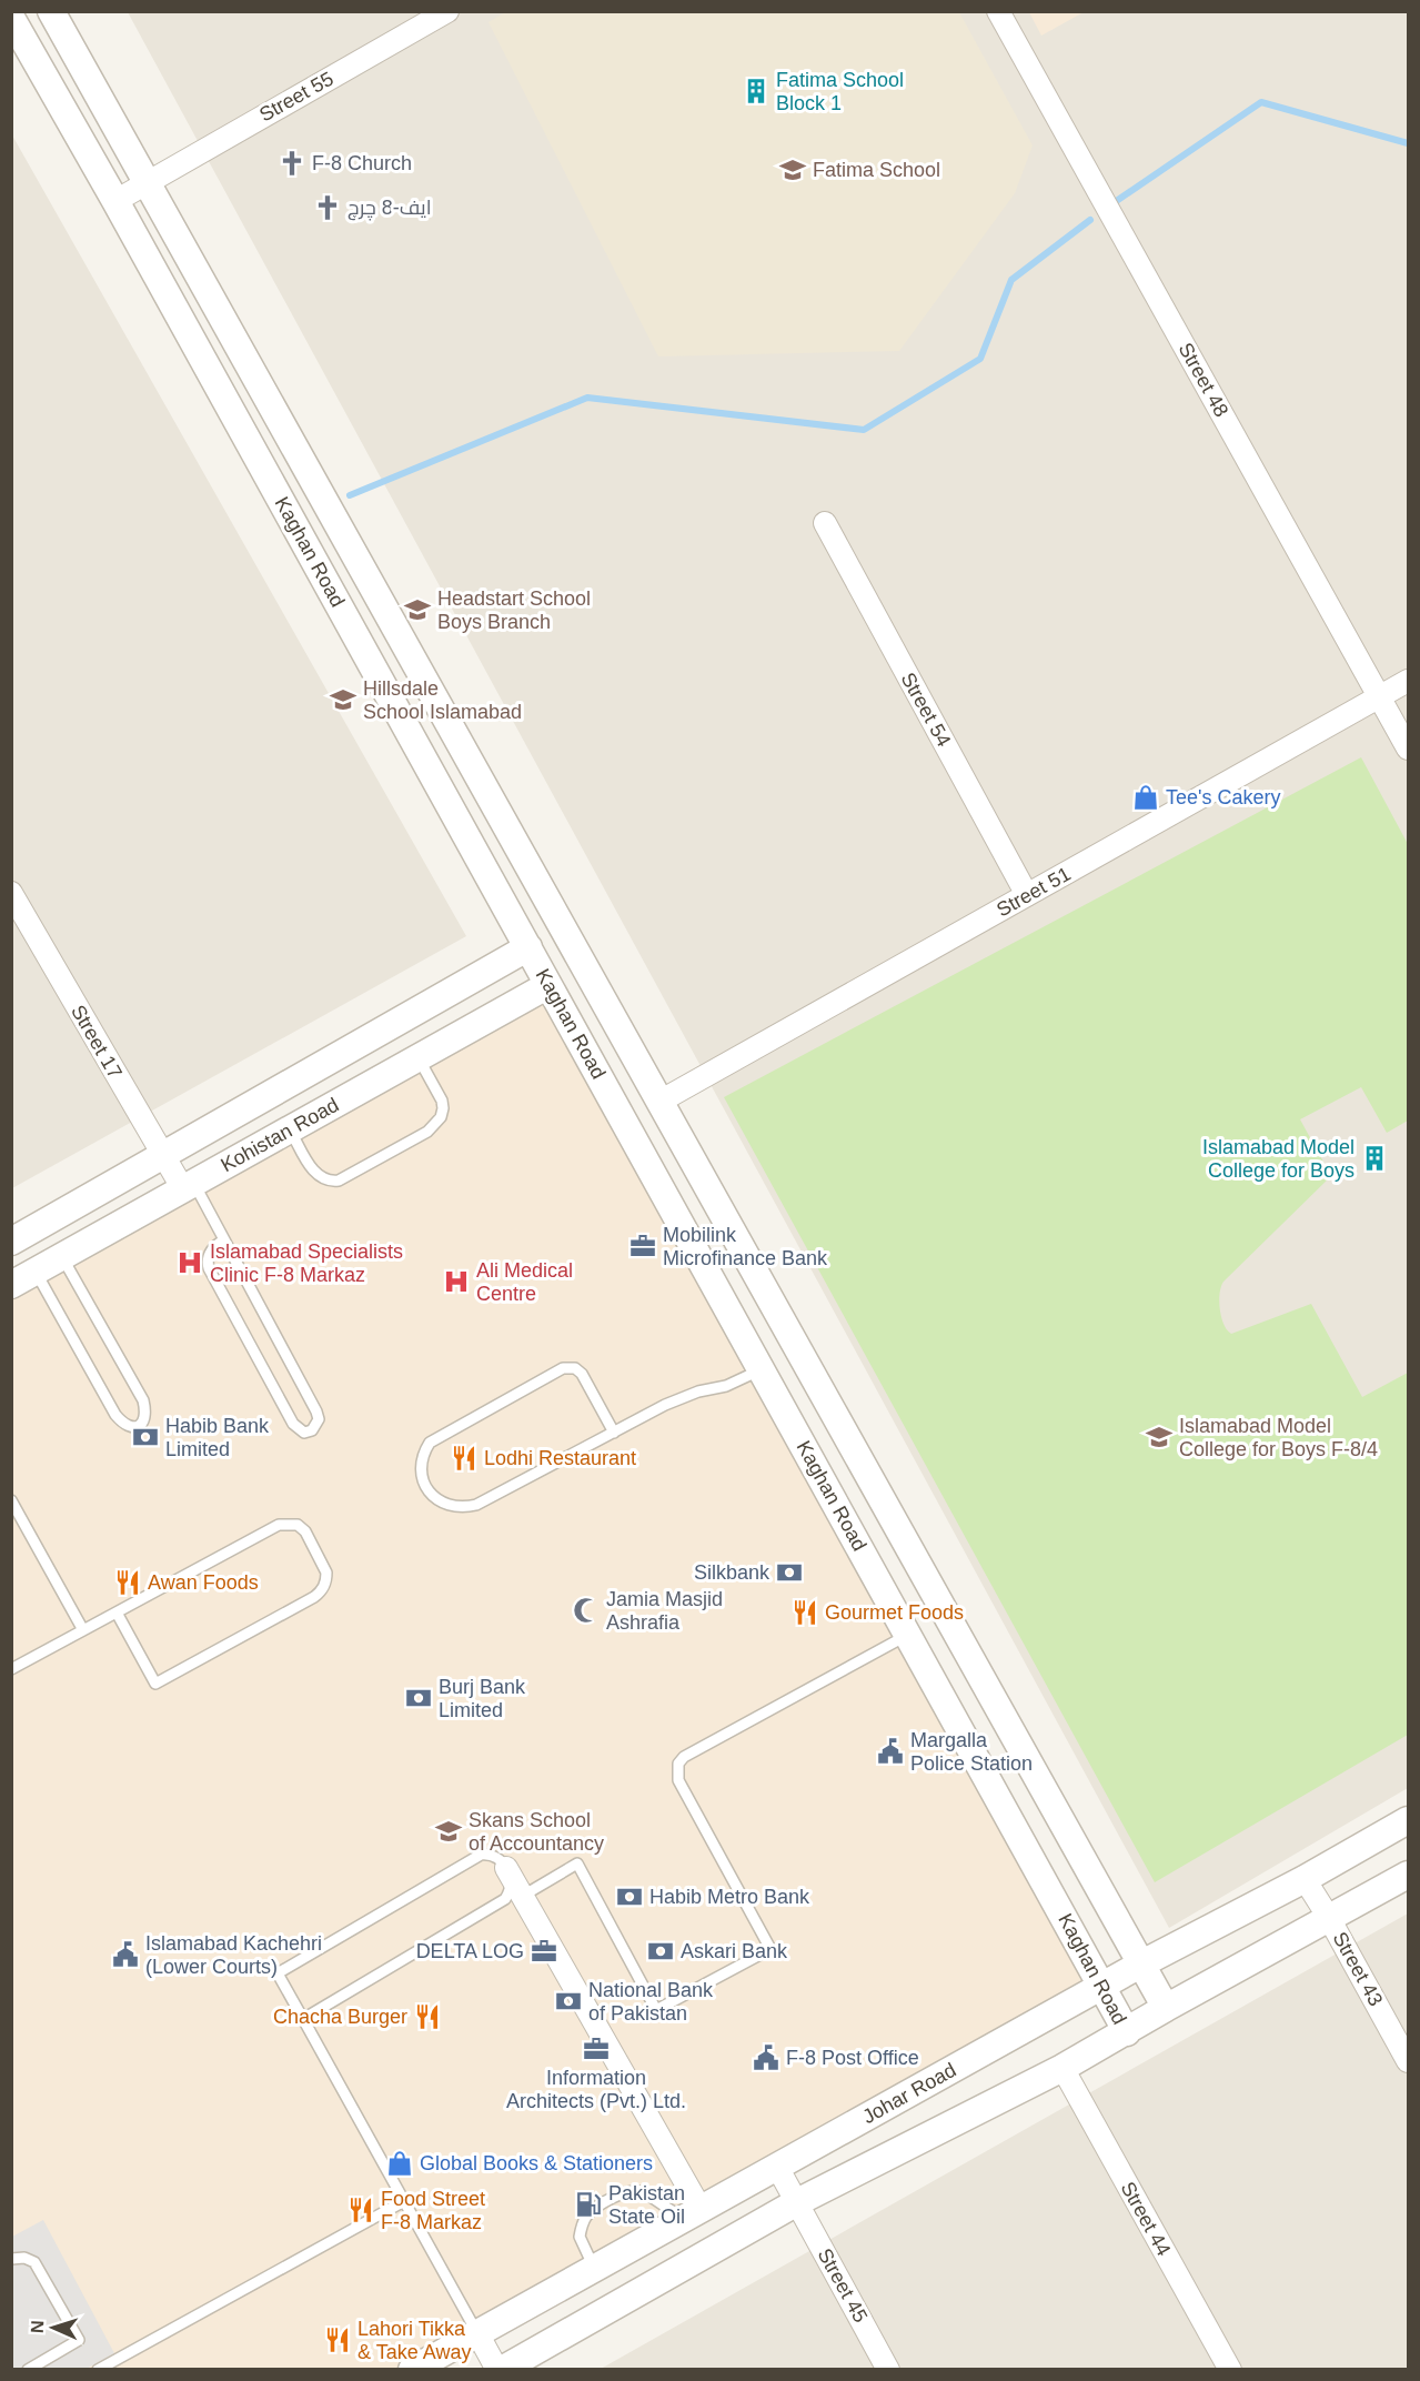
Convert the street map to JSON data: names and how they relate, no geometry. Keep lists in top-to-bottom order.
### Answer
{
  "streets": {
    "street": [
      "Street 55",
      "Street 48",
      "Kaghan Road",
      "Street 54",
      "Street 51",
      "Street 17",
      "Kohistan Road",
      "Street 43",
      "Johar Road",
      "Street 44",
      "Street 45"
    ]
  },
  "crossings": [
    ["Street 55", "Kaghan Road"],
    ["Street 48", "Street 51"],
    ["Kaghan Road", "Street 51"],
    ["Kaghan Road", "Kohistan Road"],
    ["Kaghan Road", "Johar Road"],
    ["Street 54", "Street 51"],
    ["Street 17", "Kohistan Road"],
    ["Street 43", "Johar Road"],
    ["Johar Road", "Street 45"]
  ],
  "places": {
    "building": ["Fatima School Block 1", "Islamabad Model College for Boys"],
    "church": ["F-8 Church", "ایف-8 چرچ"],
    "school or university": [
      "Fatima School",
      "Headstart School Boys Branch",
      "Hillsdale School Islamabad",
      "Islamabad Model College for Boys F-8/4",
      "Skans School of Accountancy"
    ],
    "shop": ["Tee's Cakery", "Global Books & Stationers"],
    "office": ["Mobilink Microfinance Bank", "DELTA LOG", "Information Architects (Pvt.) Ltd."],
    "hospital": ["Islamabad Specialists Clinic F-8 Markaz", "Ali Medical Centre"],
    "bank": [
      "Habib Bank Limited",
      "Silkbank",
      "Burj Bank Limited",
      "Habib Metro Bank",
      "Askari Bank",
      "National Bank of Pakistan"
    ],
    "restaurant": [
      "Lodhi Restaurant",
      "Awan Foods",
      "Gourmet Foods",
      "Chacha Burger",
      "Food Street F-8 Markaz",
      "Lahori Tikka & Take Away"
    ],
    "mosque": ["Jamia Masjid Ashrafia"],
    "public building": ["Margalla Police Station", "Islamabad Kachehri (Lower Courts)", "F-8 Post Office"],
    "fuel station": ["Pakistan State Oil"]
  },
  "north": "left"
}
